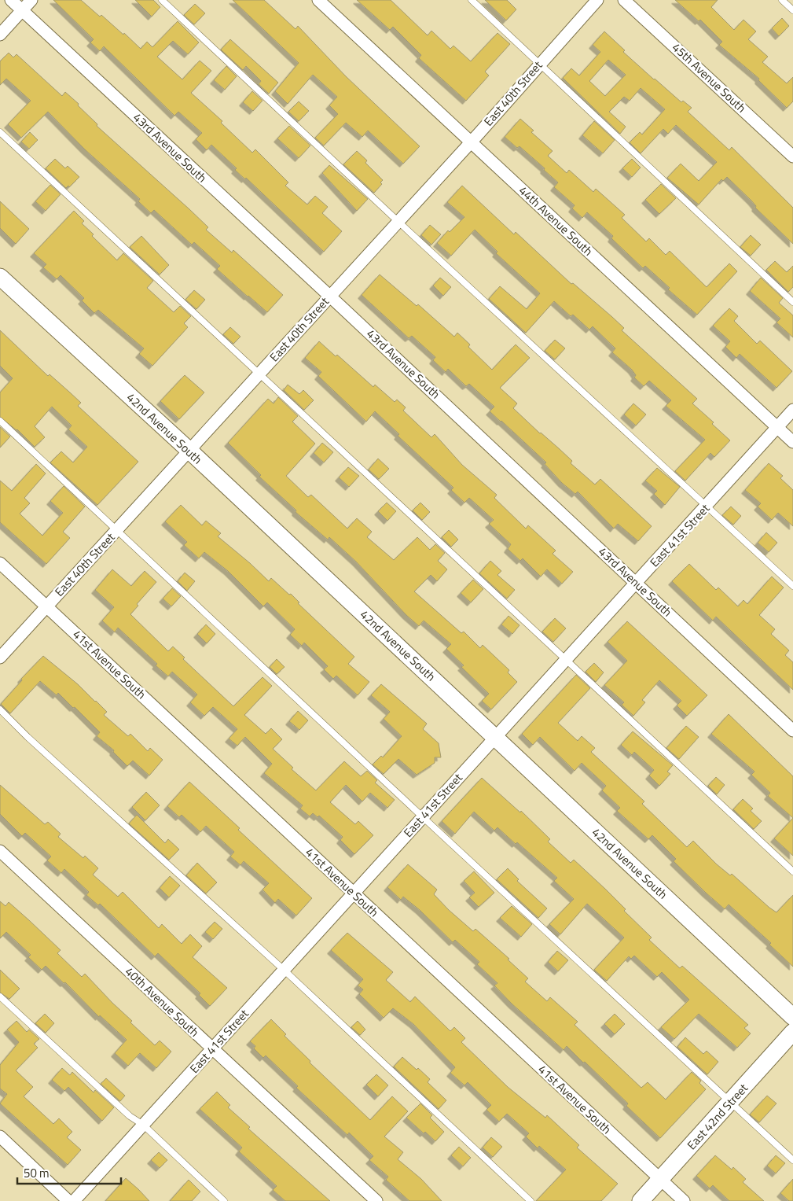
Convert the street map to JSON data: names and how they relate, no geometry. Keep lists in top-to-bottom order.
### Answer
{
  "streets": {
    "street": [
      "45th Avenue South",
      "East 40th Street",
      "43rd Avenue South",
      "44th Avenue South",
      "42nd Avenue South",
      "East 41st Street",
      "41st Avenue South",
      "40th Avenue South",
      "East 42nd Street"
    ]
  },
  "crossings": [
    ["East 40th Street", "43rd Avenue South"],
    ["East 40th Street", "44th Avenue South"],
    ["East 40th Street", "42nd Avenue South"],
    ["East 40th Street", "41st Avenue South"],
    ["43rd Avenue South", "East 41st Street"],
    ["44th Avenue South", "East 41st Street"],
    ["42nd Avenue South", "East 41st Street"],
    ["East 41st Street", "41st Avenue South"],
    ["East 41st Street", "40th Avenue South"],
    ["41st Avenue South", "East 42nd Street"]
  ],
  "scale_bar": "50 m"
}
